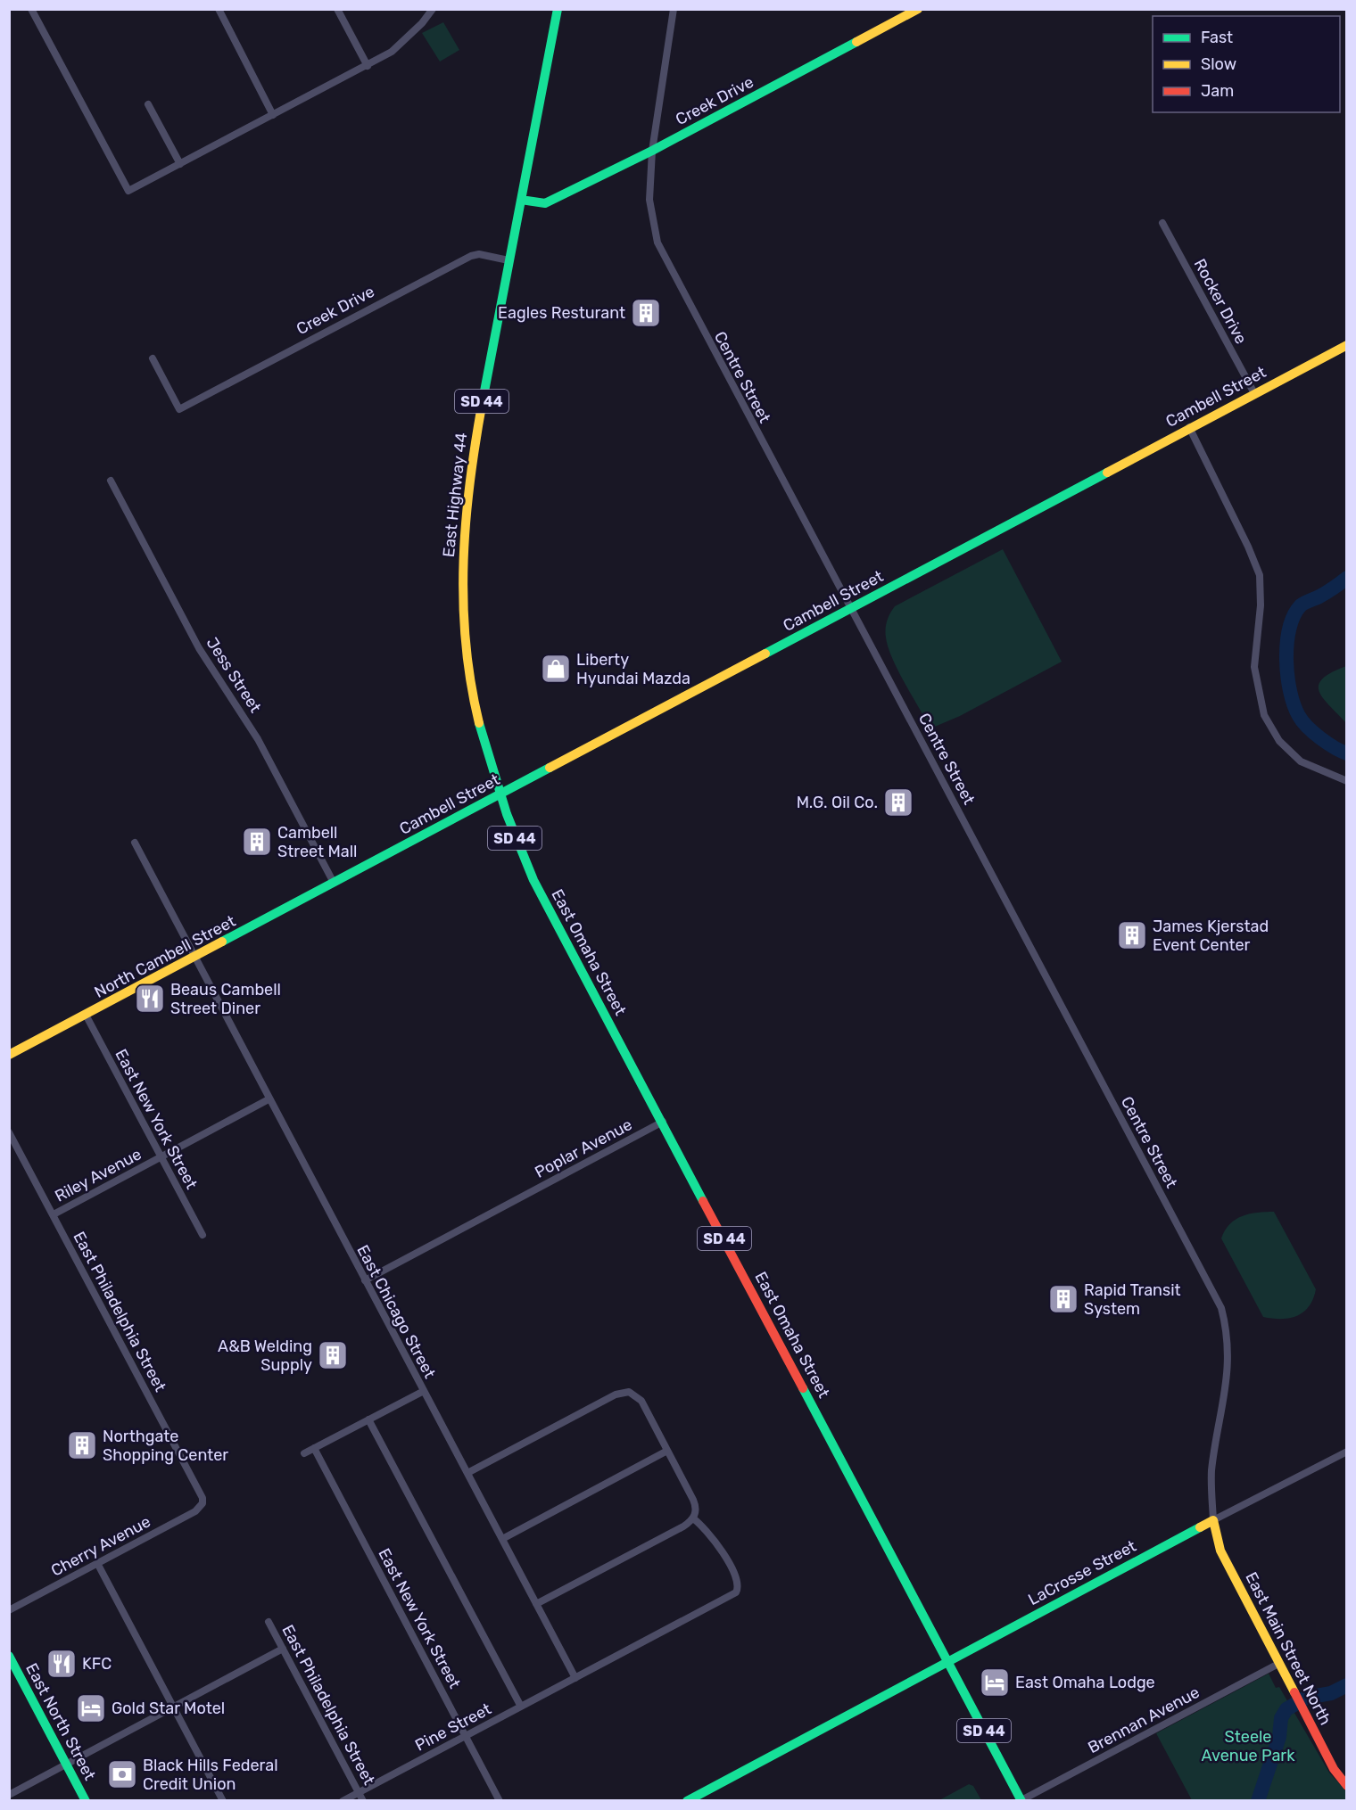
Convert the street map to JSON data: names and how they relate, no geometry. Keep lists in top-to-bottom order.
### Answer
{
  "streets": {
    "main road": [
      "Creek Drive",
      "Cambell Street",
      "SD 44",
      "East Highway 44",
      "East Omaha Street",
      "North Cambell Street",
      "LaCrosse Street",
      "East Main Street North",
      "East North Street"
    ],
    "street": [
      "Rocker Drive",
      "Centre Street",
      "Jess Street",
      "East New York Street",
      "Poplar Avenue",
      "Riley Avenue",
      "East Philadelphia Street",
      "East Chicago Street",
      "Cherry Avenue",
      "Brennan Avenue",
      "Pine Street"
    ]
  },
  "crossings": [
    ["Creek Drive", "Centre Street"],
    ["Creek Drive", "East Highway 44"],
    ["Rocker Drive", "Cambell Street"],
    ["Centre Street", "Cambell Street"],
    ["Centre Street", "LaCrosse Street"],
    ["Centre Street", "East Main Street North"],
    ["Cambell Street", "East Highway 44"],
    ["Cambell Street", "Jess Street"],
    ["Cambell Street", "East Omaha Street"],
    ["Cambell Street", "North Cambell Street"],
    ["East Highway 44", "East Omaha Street"],
    ["Jess Street", "North Cambell Street"],
    ["East Omaha Street", "Poplar Avenue"],
    ["East Omaha Street", "LaCrosse Street"],
    ["East Omaha Street", "Brennan Avenue"],
    ["North Cambell Street", "East New York Street"],
    ["North Cambell Street", "East Chicago Street"],
    ["East New York Street", "Riley Avenue"],
    ["East New York Street", "Pine Street"],
    ["Poplar Avenue", "East Chicago Street"],
    ["Riley Avenue", "East Philadelphia Street"],
    ["Riley Avenue", "East Chicago Street"],
    ["East Philadelphia Street", "Cherry Avenue"],
    ["East Philadelphia Street", "Pine Street"],
    ["East Chicago Street", "Pine Street"],
    ["LaCrosse Street", "East Main Street North"],
    ["East Main Street North", "Brennan Avenue"]
  ],
  "parks": ["Steele Avenue Park"],
  "places": {
    "building": [
      "Eagles Resturant",
      "M.G. Oil Co.",
      "Cambell Street Mall",
      "James Kjerstad Event Center",
      "Rapid Transit System",
      "A&B Welding Supply",
      "Northgate Shopping Center"
    ],
    "shop": ["Liberty Hyundai Mazda"],
    "restaurant": ["Beaus Cambell Street Diner", "KFC"],
    "hotel": ["East Omaha Lodge", "Gold Star Motel"],
    "bank": ["Black Hills Federal Credit Union"]
  },
  "legend": ["Fast", "Slow", "Jam"]
}
